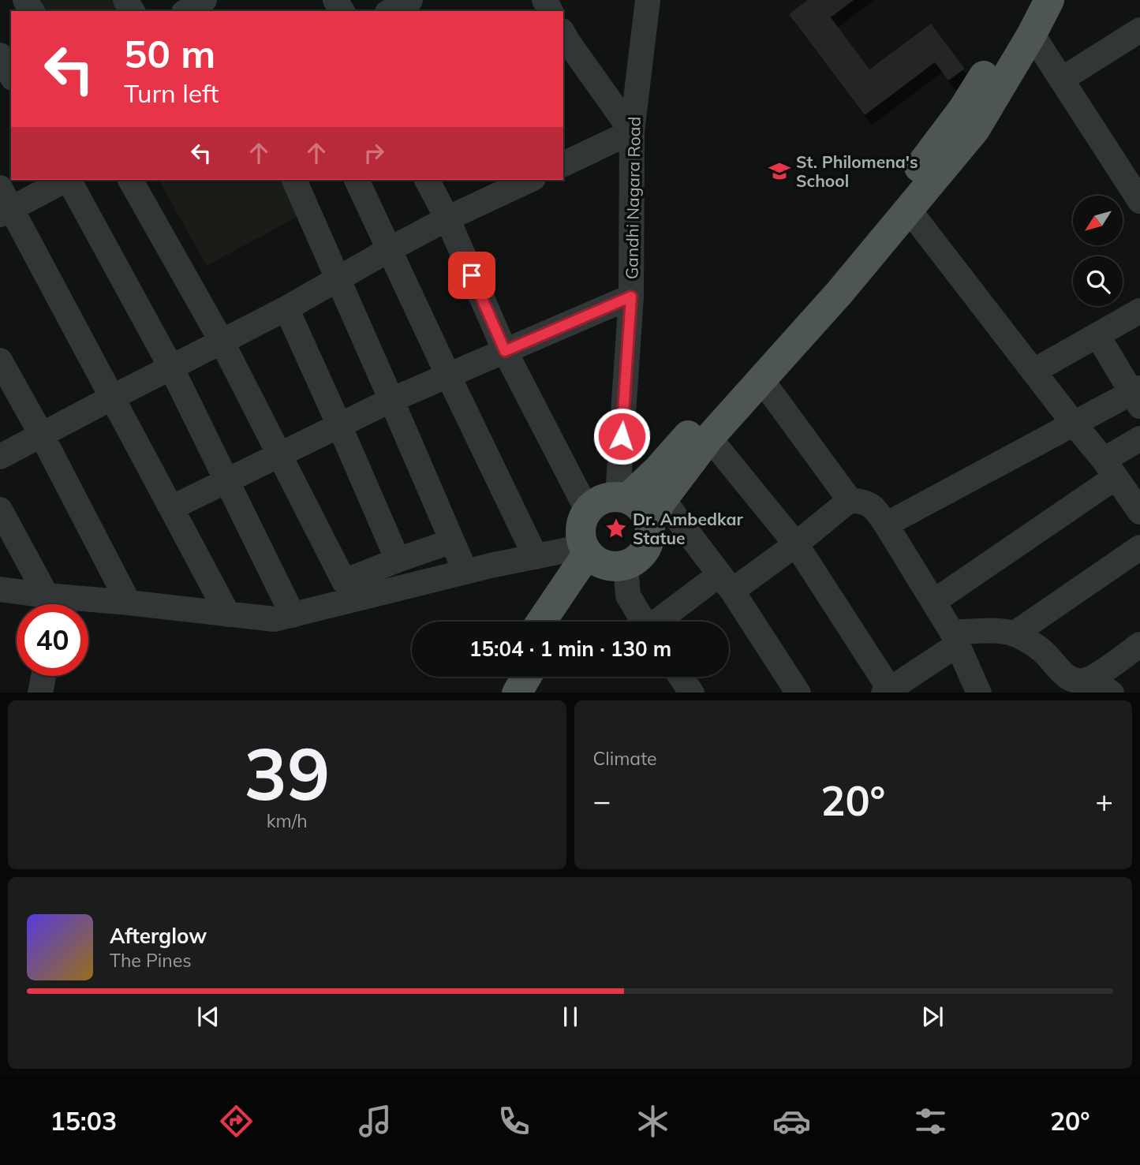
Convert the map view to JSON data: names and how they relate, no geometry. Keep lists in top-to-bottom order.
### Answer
{
  "streets": {
    "street": ["Gandhi Nagara Road"]
  },
  "places": {
    "school or university": ["St. Philomena's School"],
    "place": ["Dr. Ambedkar Statue"]
  },
  "north": "bottom left",
  "page": {
    "turn": ["50 m", "Turn left"],
    "limit": "40",
    "trip": "15:04 · 1 min · 130 m",
    "tile": [
      ["39", "km/h"],
      "Climate"
    ],
    "heat": ["−", "20°", "+"],
    "song": ["Afterglow", "The Pines"],
    "tabs": ["15:03", "20°"]
  }
}
